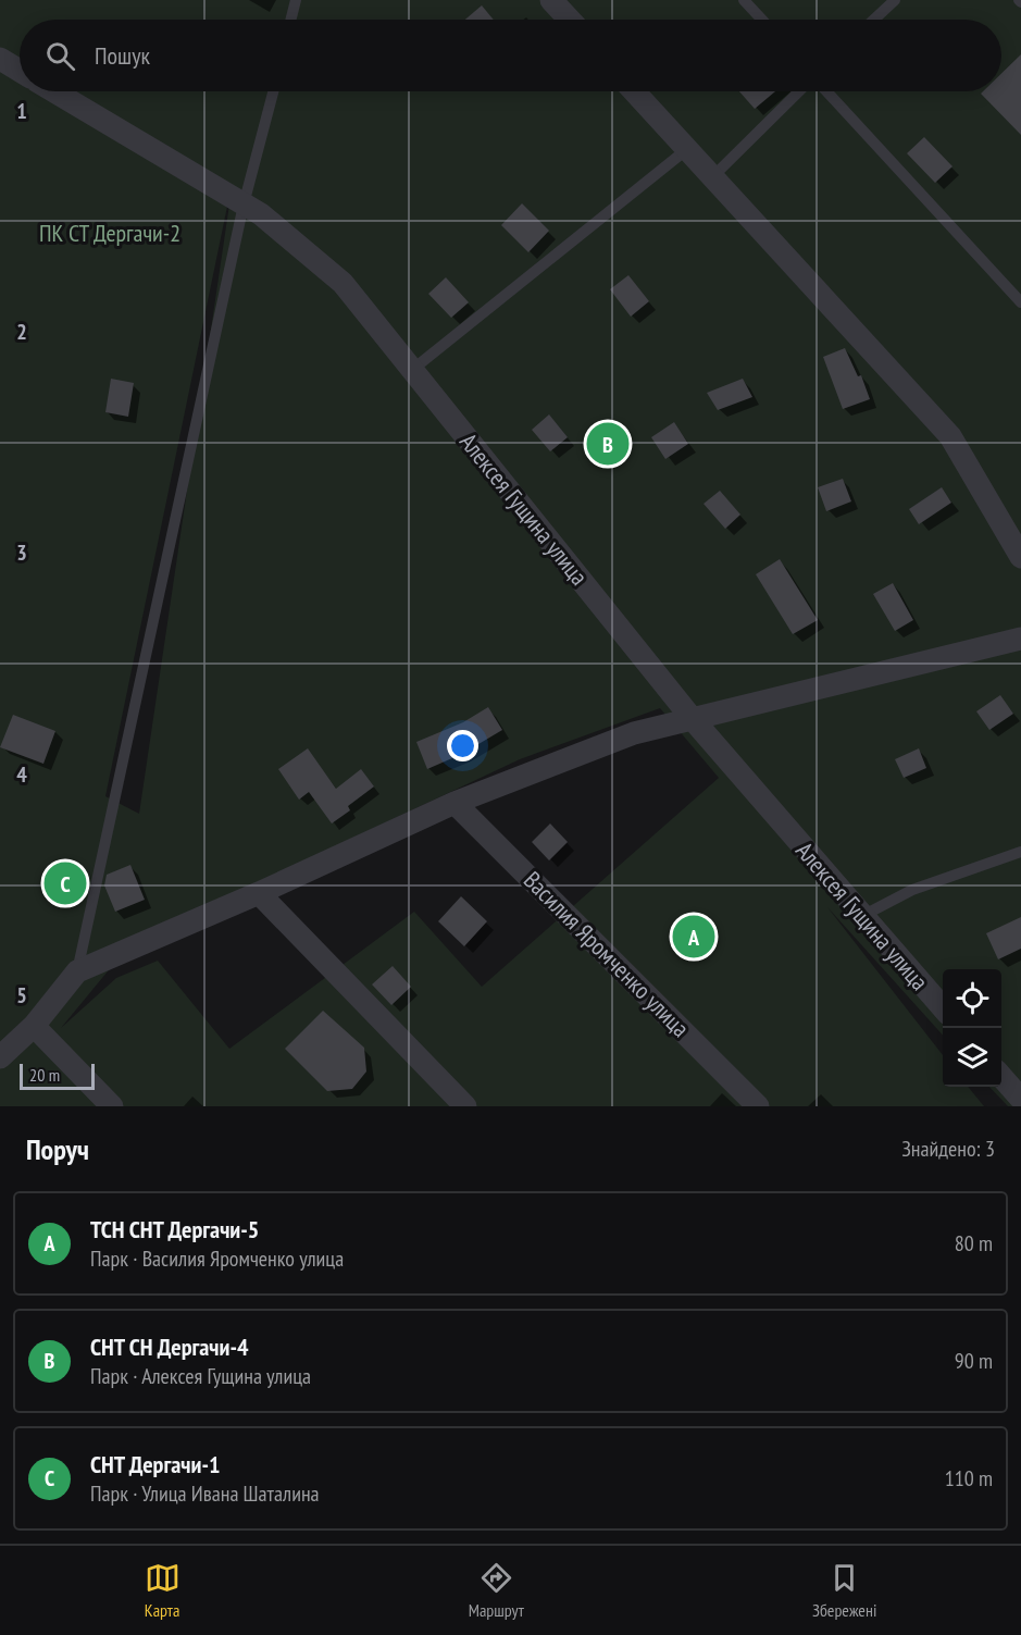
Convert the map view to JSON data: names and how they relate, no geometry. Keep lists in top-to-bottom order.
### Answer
{
  "streets": {
    "street": ["Алексея Гущина улица", "Василия Яромченко улица"]
  },
  "parks": ["ПК СТ Дергачи-2"],
  "scale_bar": "20 m",
  "page": {
    "search": "Пошук",
    "pins": ["B", "C", "A"],
    "scale": "20 m",
    "heading": ["Поруч", "Знайдено: 3"],
    "list": [
      {
        "mark": "A",
        "name": "ТСН СНТ Дергачи-5",
        "note": "Парк · Василия Яромченко улица",
        "value": "80 m"
      },
      {
        "mark": "B",
        "name": "СНТ СН Дергачи-4",
        "note": "Парк · Алексея Гущина улица",
        "value": "90 m"
      },
      {
        "mark": "C",
        "name": "СНТ Дергачи-1",
        "note": "Парк · Улица Ивана Шаталина",
        "value": "110 m"
      }
    ],
    "nav": ["Карта", "Маршрут", "Збережені"]
  },
  "grid": {
    "rows": [
      "1",
      "2",
      "3",
      "4",
      "5"
    ]
  }
}
